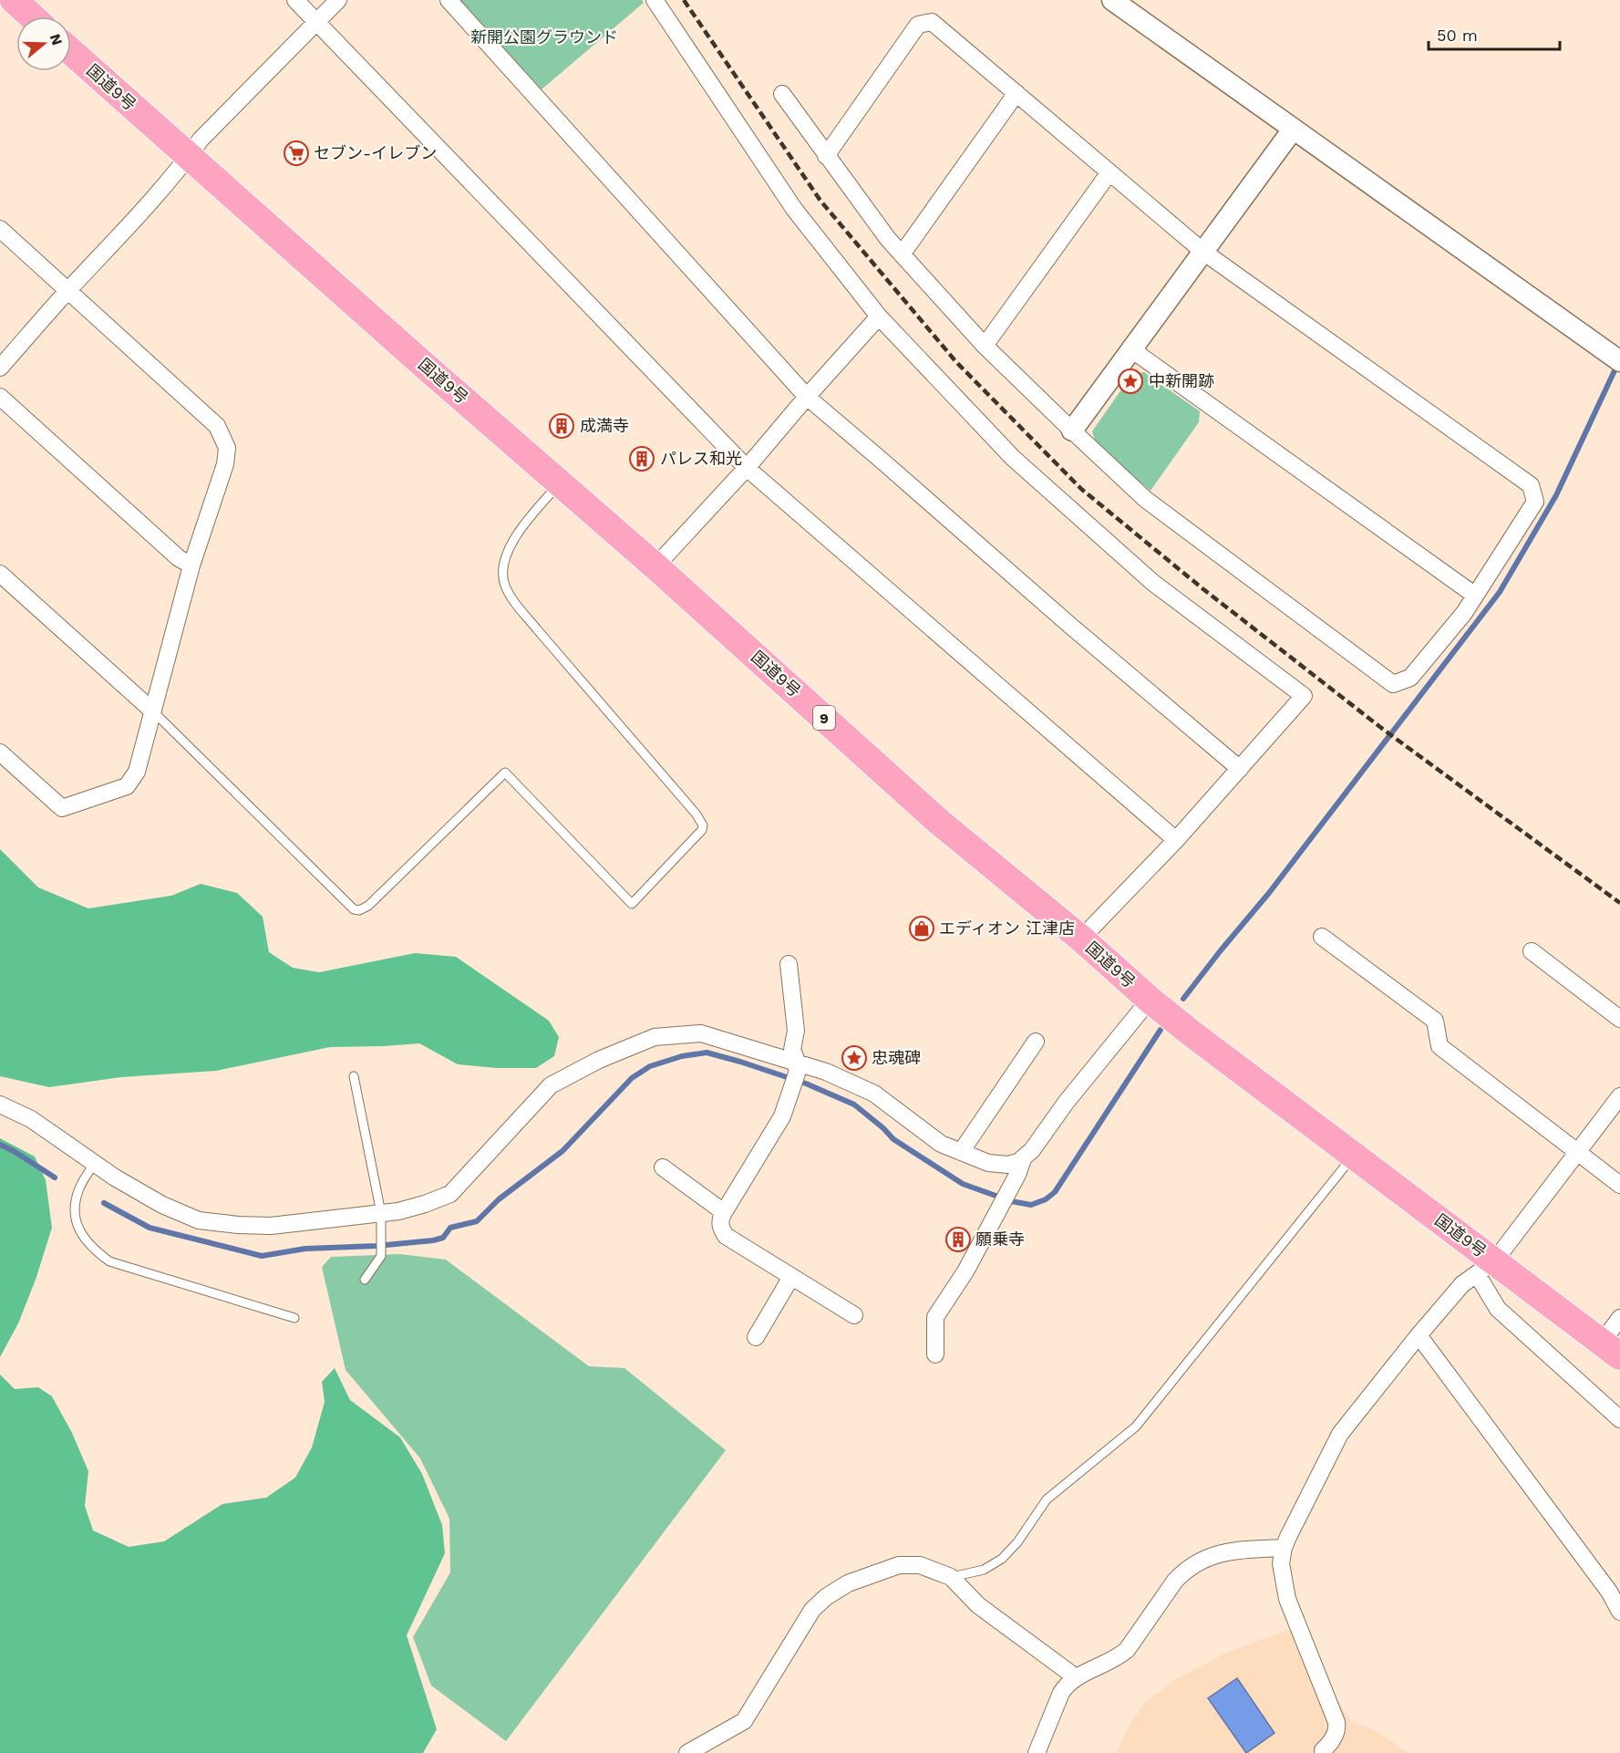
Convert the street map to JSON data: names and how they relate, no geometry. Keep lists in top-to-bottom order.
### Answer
{
  "streets": {
    "highway": ["国道9号", "9"]
  },
  "parks": ["新開公園グラウンド"],
  "places": {
    "supermarket": ["セブン-イレブン"],
    "place": ["中新開跡", "忠魂碑"],
    "building": ["成満寺", "パレス和光", "願乗寺"],
    "shop": ["エディオン 江津店"]
  },
  "scale_bar": "50 m",
  "north": "right"
}
